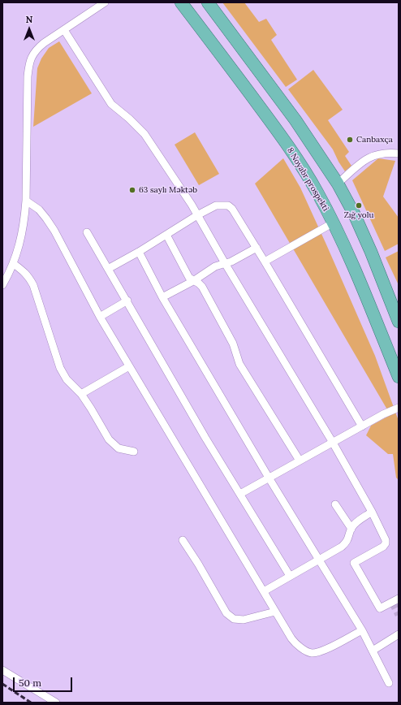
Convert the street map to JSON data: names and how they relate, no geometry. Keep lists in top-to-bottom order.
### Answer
{
  "streets": {
    "highway": ["8 Noyabr prospekti"]
  },
  "places": ["Canbaxça", "63 saylı Məktəb", "Zığ yolu"],
  "scale_bar": "50 m",
  "north": "top"
}
